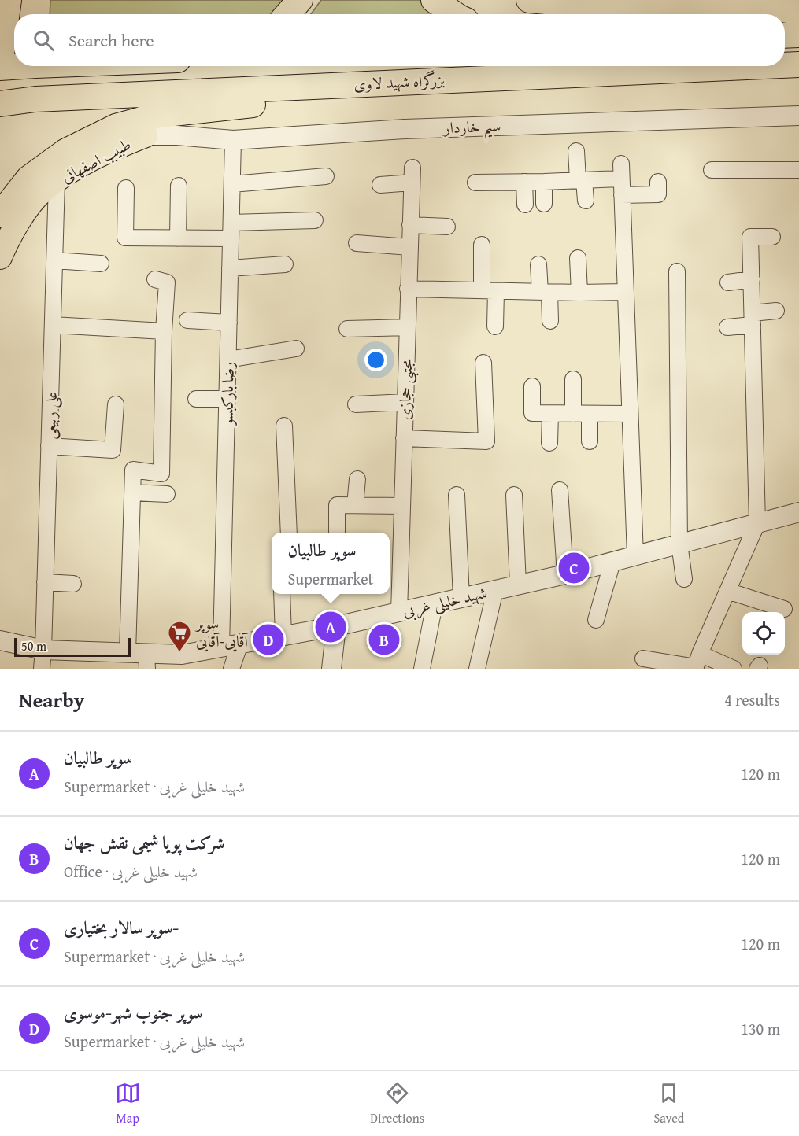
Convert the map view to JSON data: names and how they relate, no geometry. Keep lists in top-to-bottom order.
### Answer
{
  "streets": {
    "highway": ["بزرگراه شهید لاوی"],
    "main road": ["طبیب اصفهانی"],
    "street": [
      "سیم خاردار",
      "مجتبی حجازی",
      "رضا بارکیسو",
      "علی ربیعی",
      "شهید خلیلی غربی"
    ]
  },
  "crossings": [
    ["سیم خاردار", "طبیب اصفهانی"],
    ["سیم خاردار", "رضا بارکیسو"],
    ["طبیب اصفهانی", "علی ربیعی"],
    ["مجتبی حجازی", "شهید خلیلی غربی"],
    ["رضا بارکیسو", "شهید خلیلی غربی"],
    ["علی ربیعی", "شهید خلیلی غربی"]
  ],
  "places": {
    "supermarket": ["سوپر آقایی-آقایی"]
  },
  "scale_bar": "50 m",
  "page": {
    "search": "Search here",
    "popup": ["سوپر طالبیان", "Supermarket"],
    "pins": [
      "C",
      "A",
      "B",
      "D"
    ],
    "scale": "50 m",
    "heading": ["Nearby", "4 results"],
    "list": [
      {
        "mark": "A",
        "name": "سوپر طالبیان",
        "note": "Supermarket · شهید خلیلی غربی",
        "value": "120 m"
      },
      {
        "mark": "B",
        "name": "شرکت پویا شیمی نقش جهان",
        "note": "Office · شهید خلیلی غربی",
        "value": "120 m"
      },
      {
        "mark": "C",
        "name": "سوپر سالار بختیاری-",
        "note": "Supermarket · شهید خلیلی غربی",
        "value": "120 m"
      },
      {
        "mark": "D",
        "name": "سوپر جنوب شهر-موسوی",
        "note": "Supermarket · شهید خلیلی غربی",
        "value": "130 m"
      }
    ],
    "nav": ["Map", "Directions", "Saved"]
  }
}
